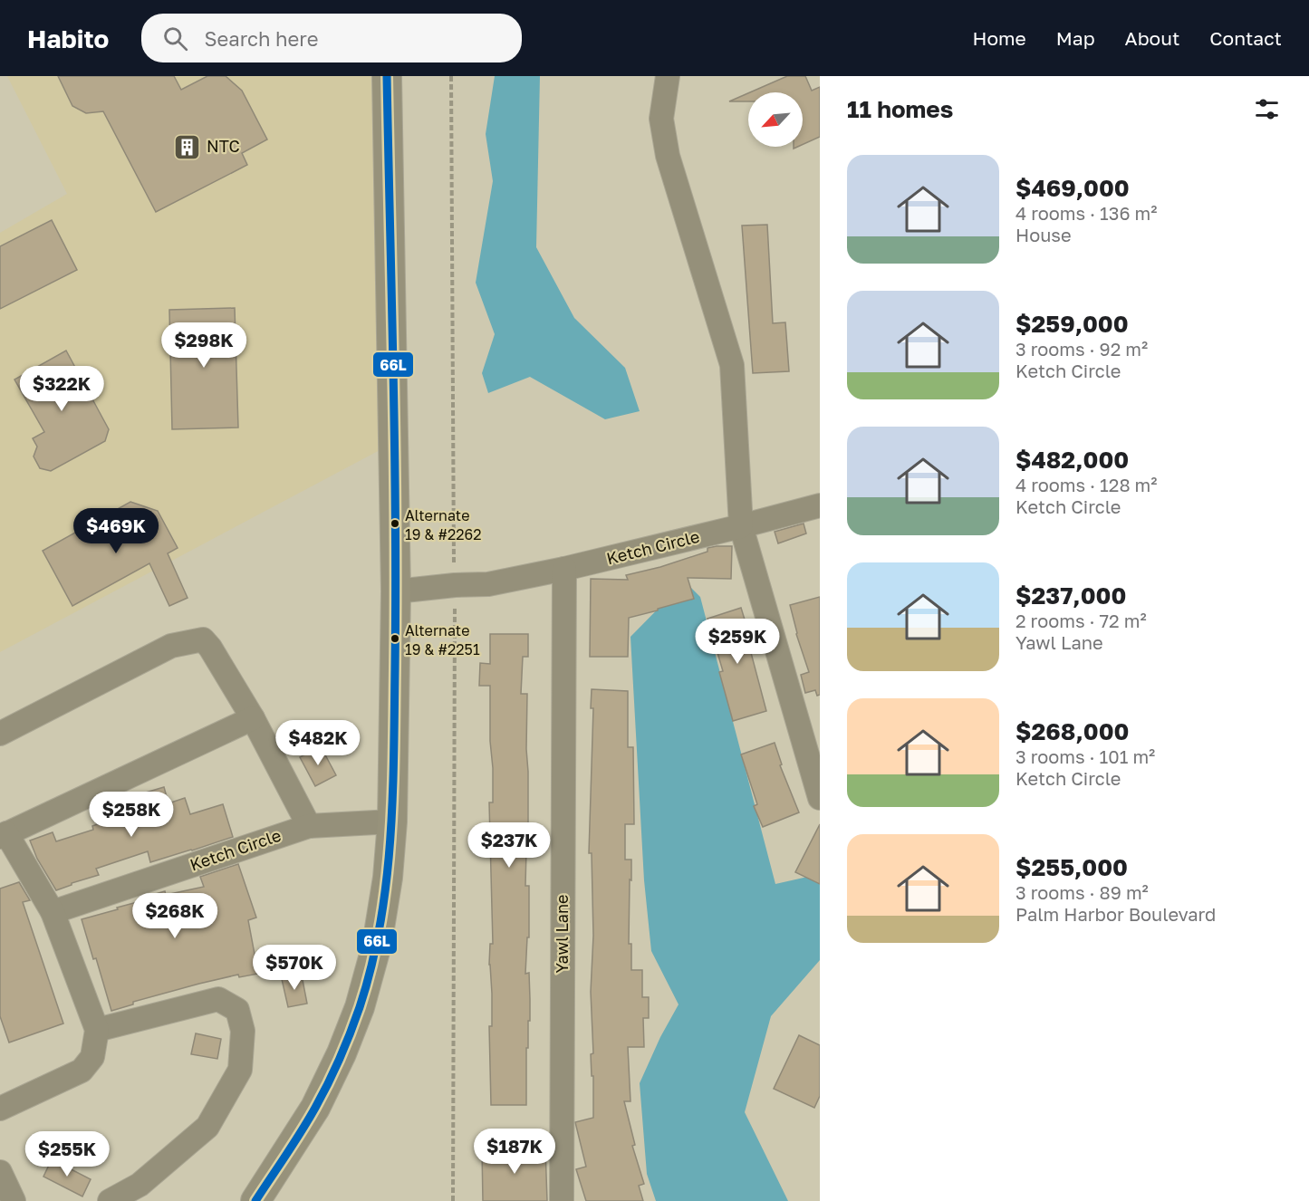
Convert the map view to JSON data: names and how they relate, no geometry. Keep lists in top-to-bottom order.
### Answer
{
  "streets": {
    "street": ["Ketch Circle", "Yawl Lane"]
  },
  "crossings": [
    ["Ketch Circle", "Yawl Lane"]
  ],
  "places": {
    "building": ["NTC"],
    "other": ["Alternate 19 & #2262", "Alternate 19 & #2251"]
  },
  "lines": ["transit line 66L"],
  "north": "bottom left",
  "page": {
    "header": "Habito",
    "search": "Search here",
    "nav": [
      "Home",
      "Map",
      "About",
      "Contact"
    ],
    "heading": "11 homes",
    "list": [
      {
        "name": "$469,000",
        "note": "4 rooms · 136 m² · House"
      },
      {
        "name": "$259,000",
        "note": "3 rooms · 92 m² · Ketch Circle"
      },
      {
        "name": "$482,000",
        "note": "4 rooms · 128 m² · Ketch Circle"
      },
      {
        "name": "$237,000",
        "note": "2 rooms · 72 m² · Yawl Lane"
      },
      {
        "name": "$268,000",
        "note": "3 rooms · 101 m² · Ketch Circle"
      },
      {
        "name": "$255,000",
        "note": "3 rooms · 89 m² · Palm Harbor Boulevard"
      }
    ],
    "price": [
      "$298K",
      "$322K",
      "$469K",
      "$259K",
      "$482K",
      "$258K",
      "$237K",
      "$268K",
      "$570K",
      "$187K",
      "$255K"
    ]
  }
}
